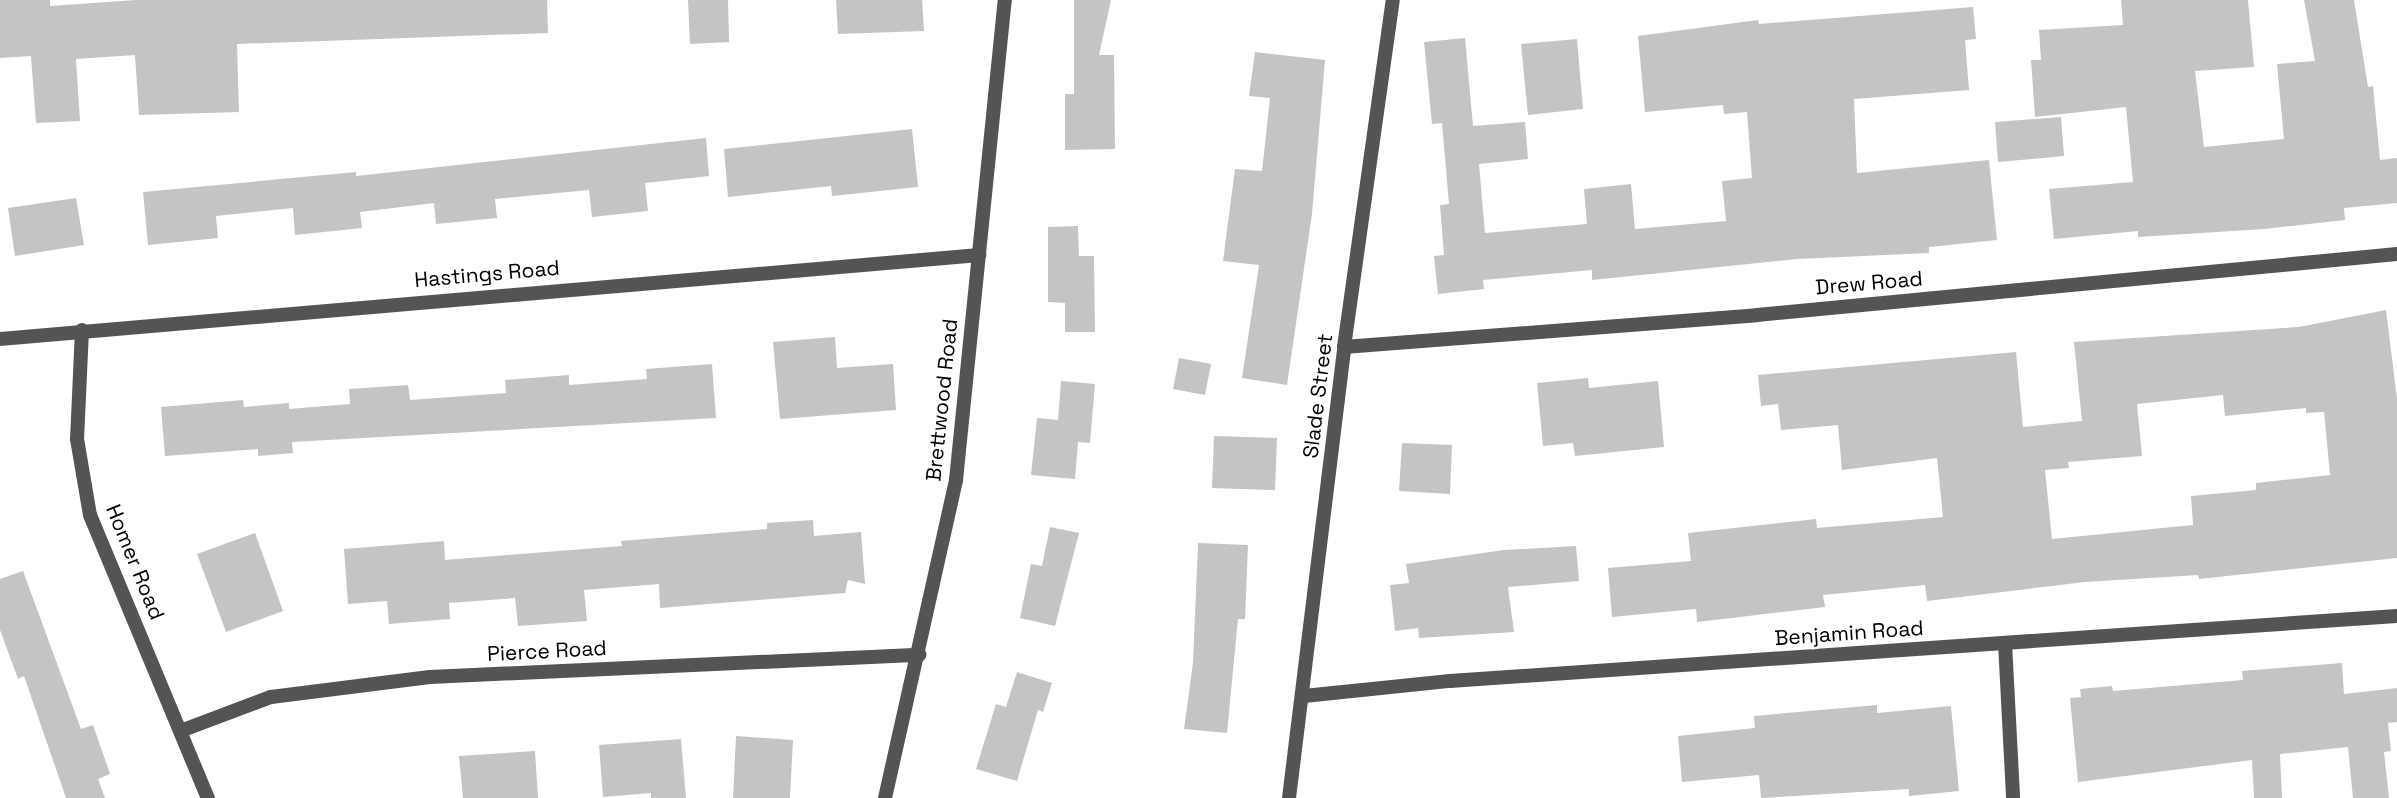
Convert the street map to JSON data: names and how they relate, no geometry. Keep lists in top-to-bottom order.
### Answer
{
  "streets": {
    "street": [
      "Hastings Road",
      "Drew Road",
      "Slade Street",
      "Brettwood Road",
      "Homer Road",
      "Benjamin Road",
      "Pierce Road"
    ]
  },
  "crossings": [
    ["Hastings Road", "Brettwood Road"],
    ["Hastings Road", "Homer Road"],
    ["Drew Road", "Slade Street"],
    ["Slade Street", "Benjamin Road"],
    ["Brettwood Road", "Pierce Road"],
    ["Homer Road", "Pierce Road"]
  ]
}
